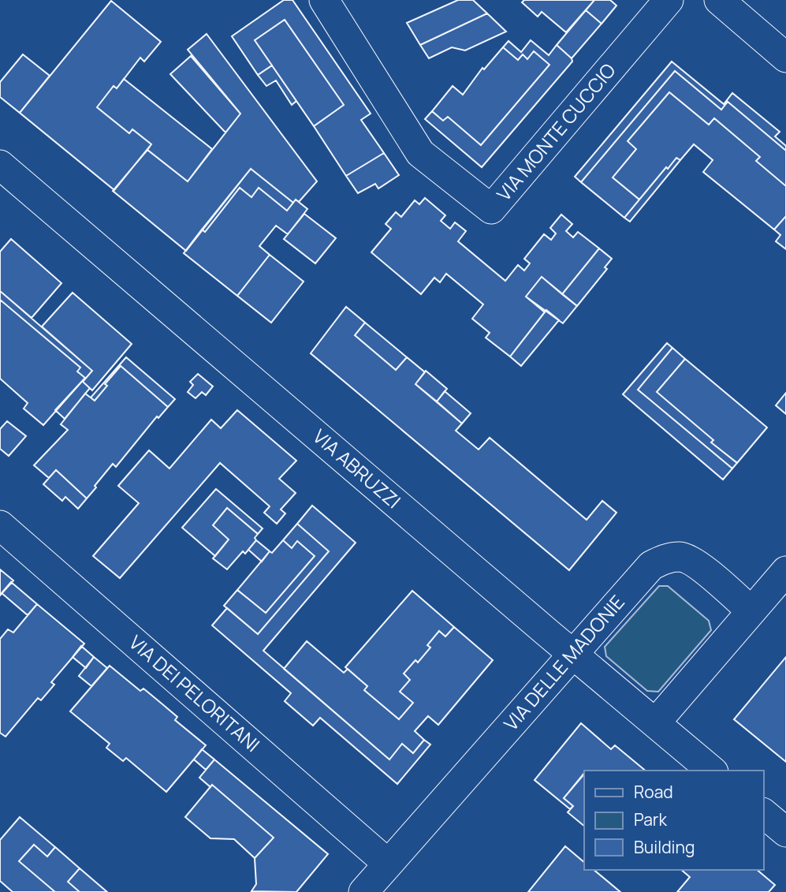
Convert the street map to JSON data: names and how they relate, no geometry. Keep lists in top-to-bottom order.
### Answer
{
  "streets": {
    "street": [
      "VIA MONTE CUCCIO",
      "VIA ABRUZZI",
      "VIA DELLE MADONIE",
      "VIA DEI PELORITANI"
    ]
  },
  "crossings": [
    ["VIA ABRUZZI", "VIA DELLE MADONIE"],
    ["VIA DELLE MADONIE", "VIA DEI PELORITANI"]
  ],
  "legend": ["Road", "Park", "Building"]
}
